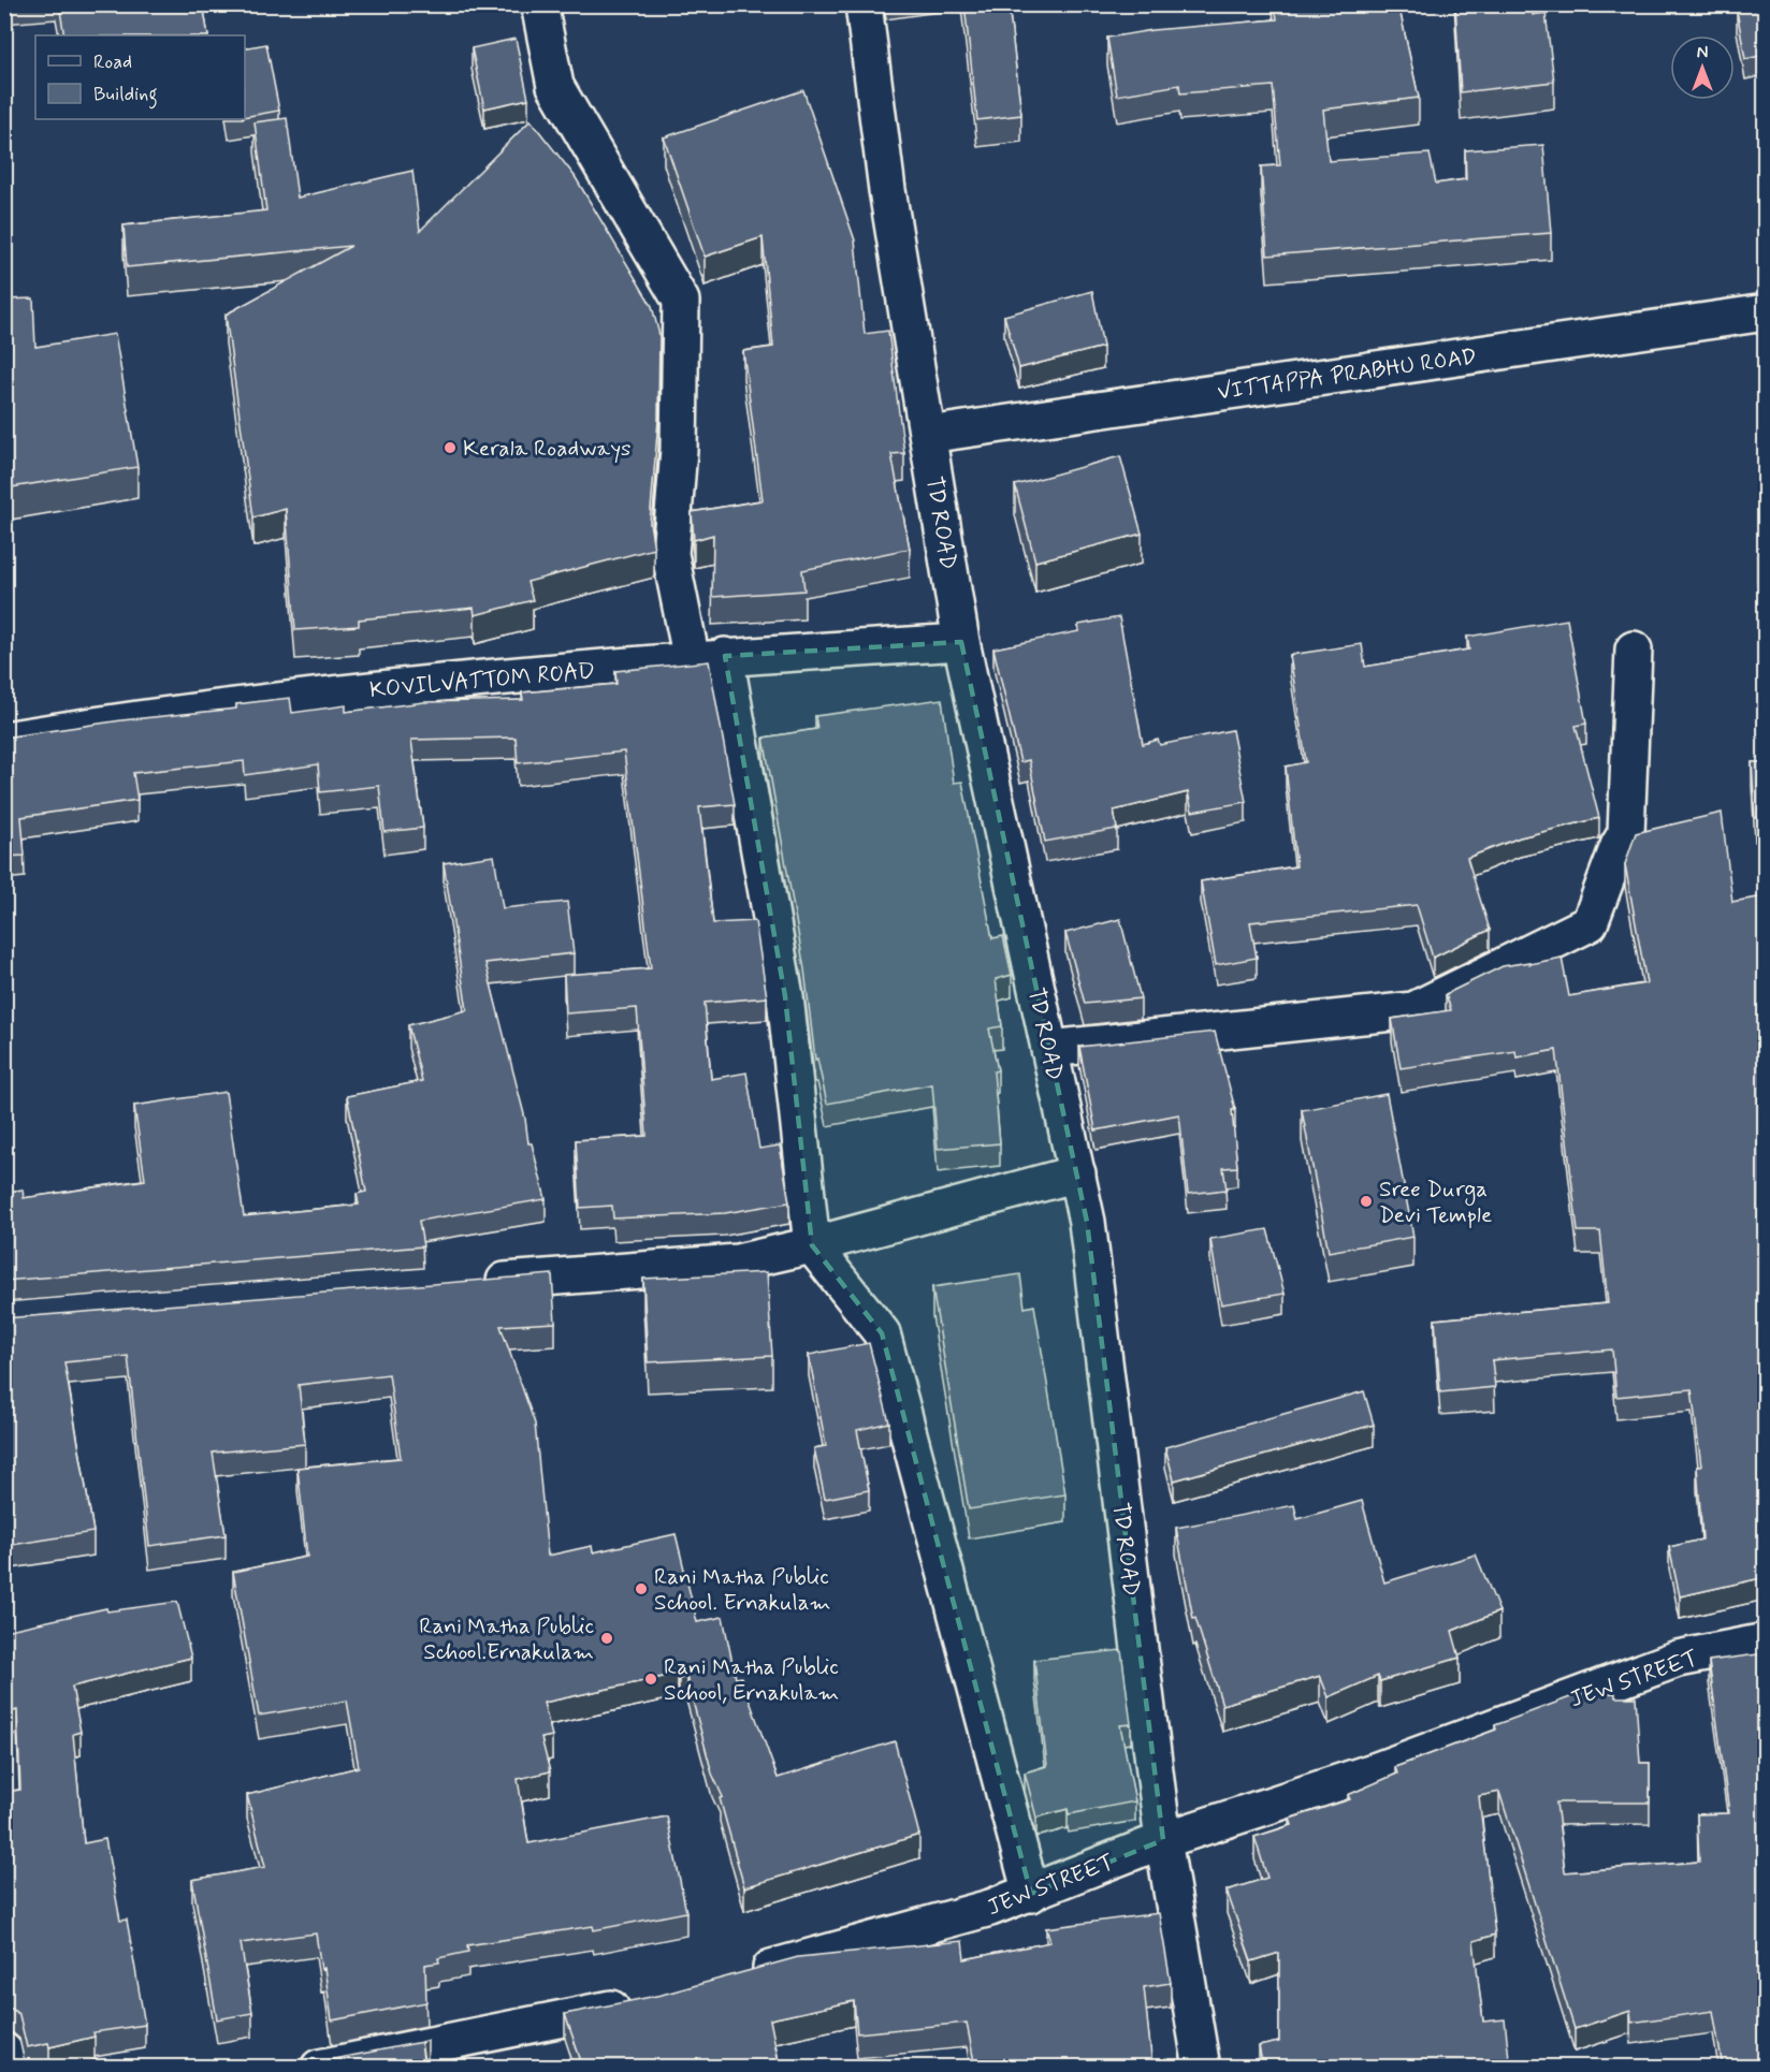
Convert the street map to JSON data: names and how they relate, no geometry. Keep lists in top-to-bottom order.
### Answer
{
  "streets": {
    "street": [
      "VITTAPPA PRABHU ROAD",
      "TD ROAD",
      "KOVILVATTOM ROAD",
      "JEW STREET"
    ]
  },
  "crossings": [
    ["VITTAPPA PRABHU ROAD", "TD ROAD"],
    ["TD ROAD", "KOVILVATTOM ROAD"],
    ["TD ROAD", "JEW STREET"]
  ],
  "places": [
    "Kerala Roadways",
    "Sree Durga Devi Temple",
    "Rani Matha Public School. Ernakulam",
    "Rani Matha Public School.Ernakulam",
    "Rani Matha Public School, Ernakulam"
  ],
  "legend": ["Road", "Building"],
  "north": "top"
}
